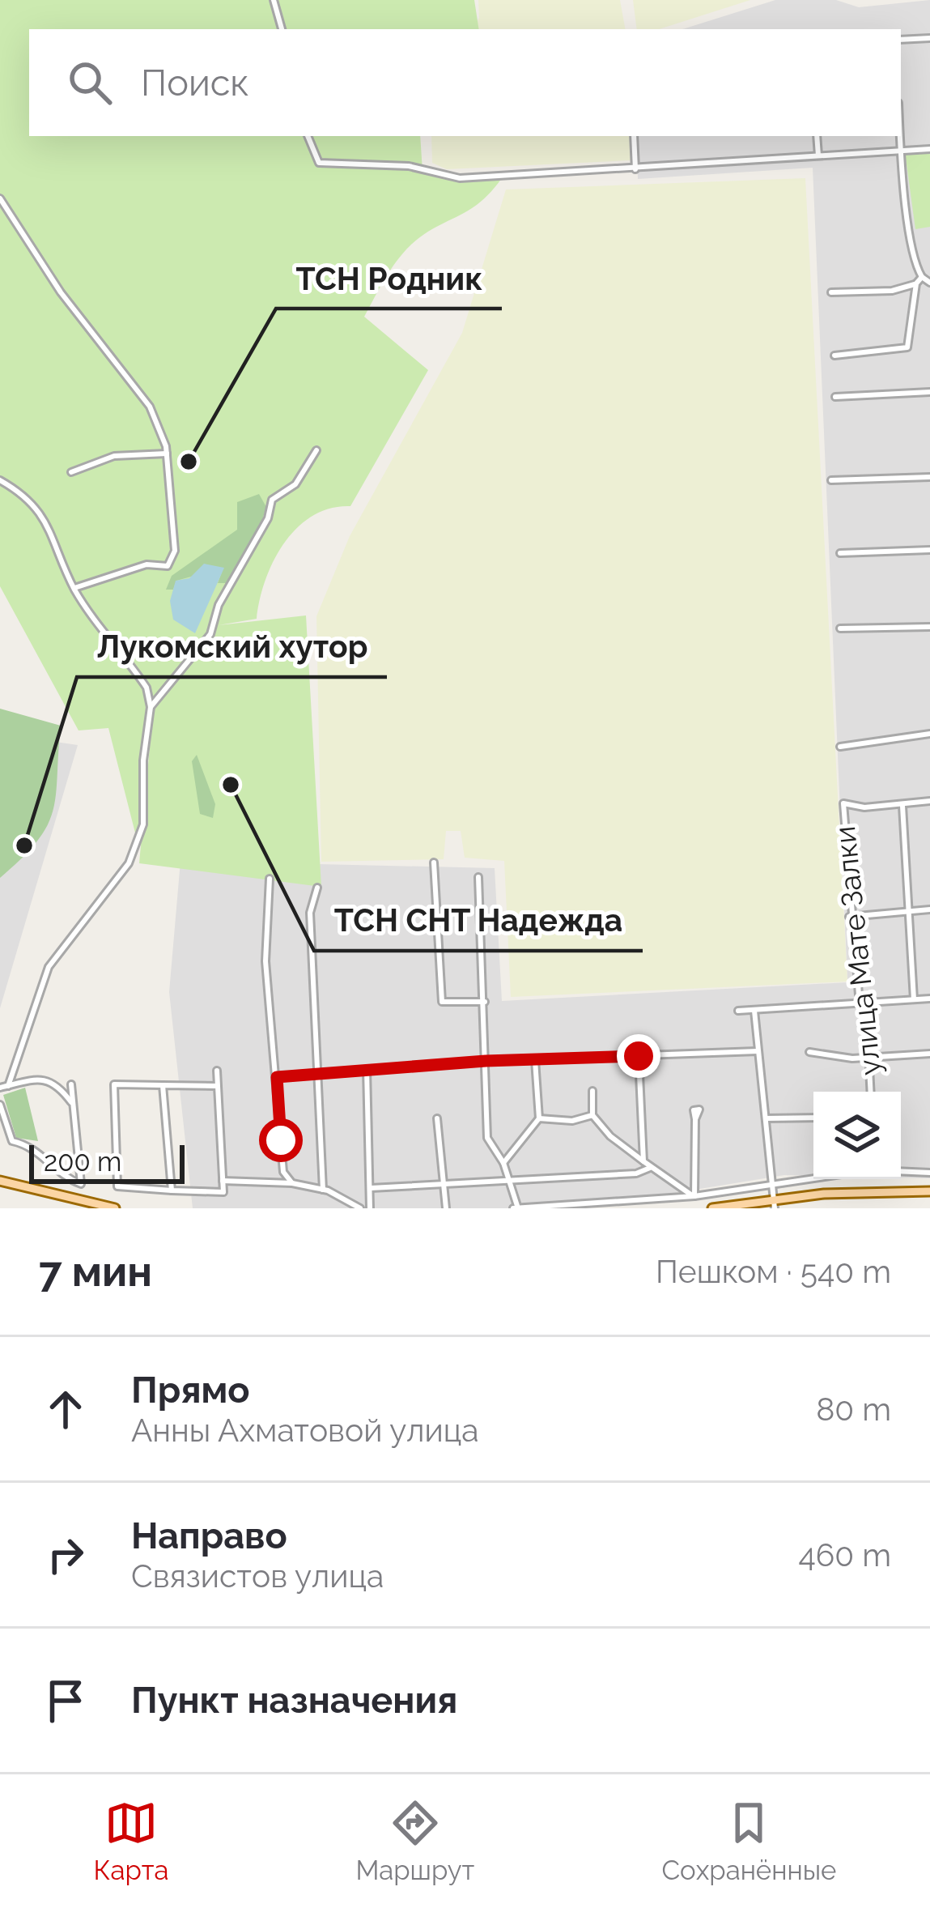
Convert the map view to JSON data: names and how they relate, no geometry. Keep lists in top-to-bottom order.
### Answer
{
  "streets": {
    "street": ["улица Мате Залки"]
  },
  "places": ["ТСН Родник", "ТСН СНТ Надежда", "Лукомский хутор"],
  "scale_bar": "200 m",
  "page": {
    "search": "Поиск",
    "scale": "200 m",
    "heading": ["7 мин", "Пешком · 540 m"],
    "list": [
      ["Прямо", "Анны Ахматовой улица", "80 m"],
      ["Направо", "Связистов улица", "460 m"],
      "Пункт назначения"
    ],
    "nav": ["Карта", "Маршрут", "Сохранённые"]
  }
}
